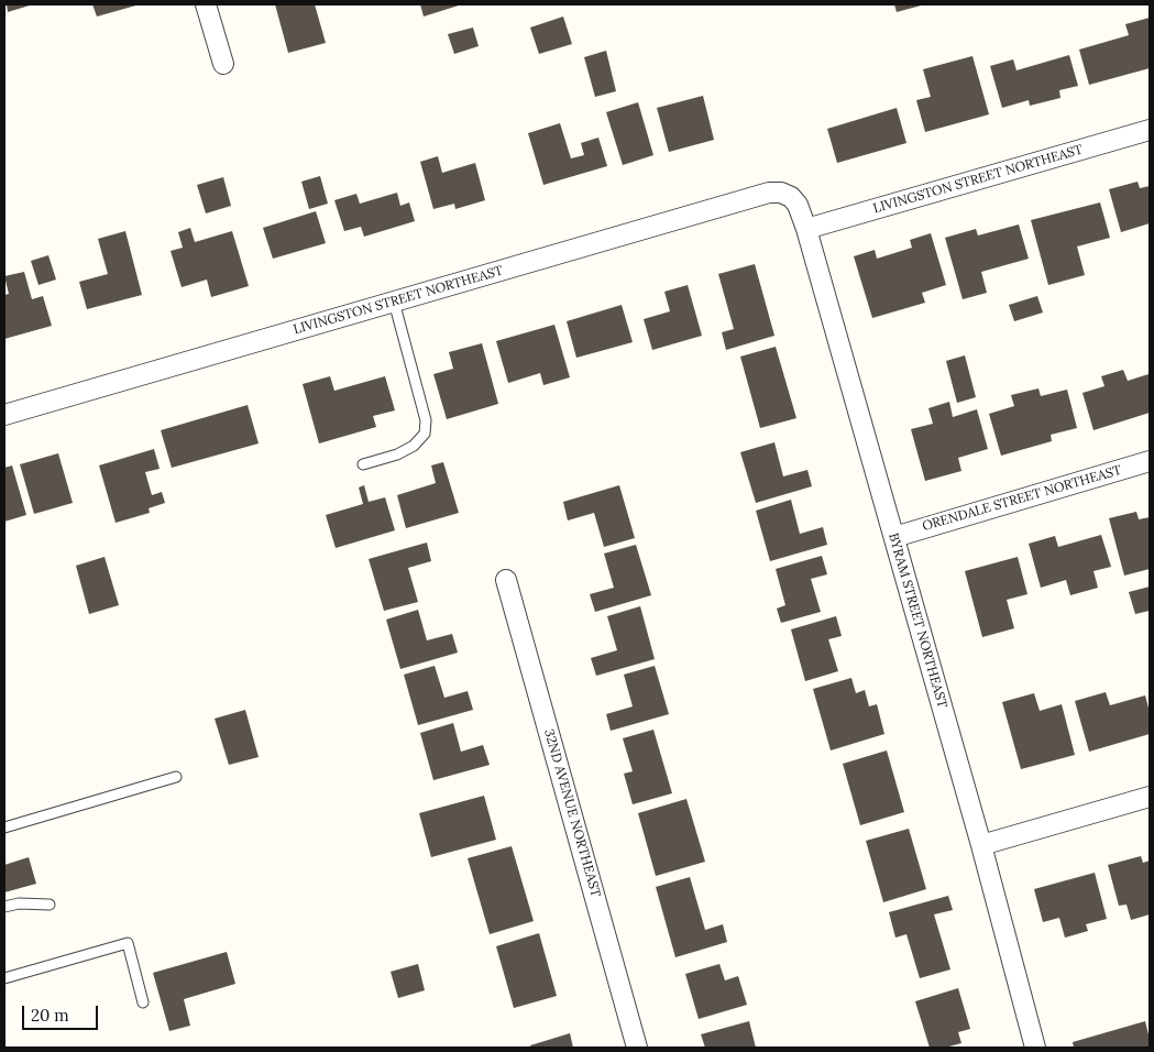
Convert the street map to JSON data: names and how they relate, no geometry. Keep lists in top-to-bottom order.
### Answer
{
  "streets": {
    "street": [
      "LIVINGSTON STREET NORTHEAST",
      "ORENDALE STREET NORTHEAST",
      "BYRAM STREET NORTHEAST",
      "32ND AVENUE NORTHEAST"
    ]
  },
  "crossings": [
    ["LIVINGSTON STREET NORTHEAST", "BYRAM STREET NORTHEAST"],
    ["ORENDALE STREET NORTHEAST", "BYRAM STREET NORTHEAST"]
  ],
  "scale_bar": "20 m"
}
